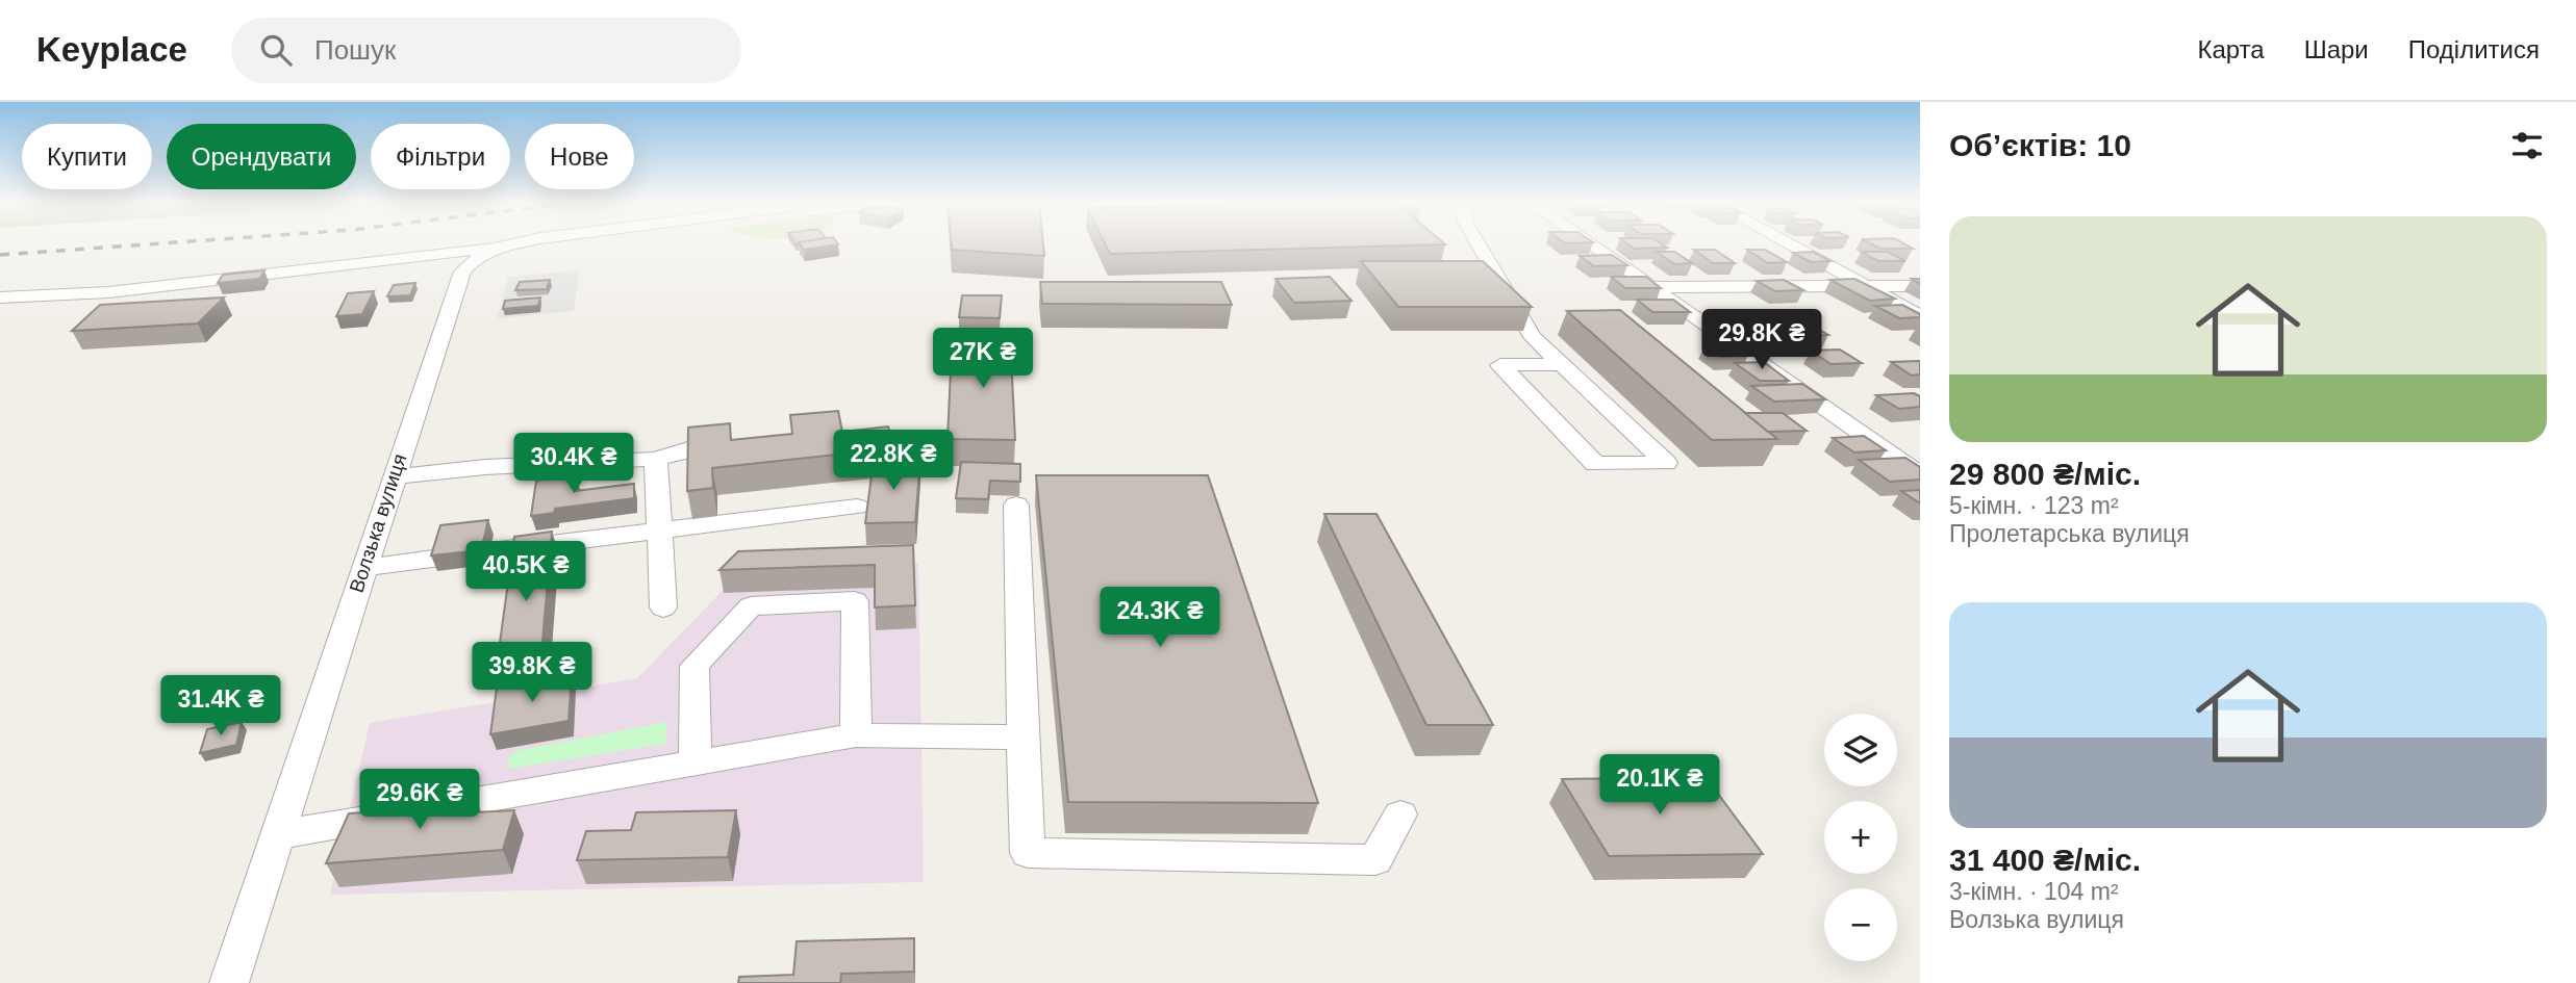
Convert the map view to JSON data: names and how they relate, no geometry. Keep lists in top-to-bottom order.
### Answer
{
  "streets": {
    "street": ["Волзька вулиця"]
  },
  "page": {
    "header": "Keyplace",
    "search": "Пошук",
    "nav": ["Карта", "Шари", "Поділитися"],
    "heading": "Об’єктів: 10",
    "chip": [
      "Купити",
      "Орендувати",
      "Фільтри",
      "Нове"
    ],
    "list": [
      {
        "name": "29 800 ₴/міс.",
        "note": "5-кімн. · 123 m² · Пролетарська вулиця"
      },
      {
        "name": "31 400 ₴/міс.",
        "note": "3-кімн. · 104 m² · Волзька вулиця"
      }
    ],
    "price": [
      "29.8K ₴",
      "27K ₴",
      "22.8K ₴",
      "30.4K ₴",
      "40.5K ₴",
      "24.3K ₴",
      "39.8K ₴",
      "31.4K ₴",
      "20.1K ₴",
      "29.6K ₴"
    ],
    "map_buttons": ["+", "−"]
  }
}
